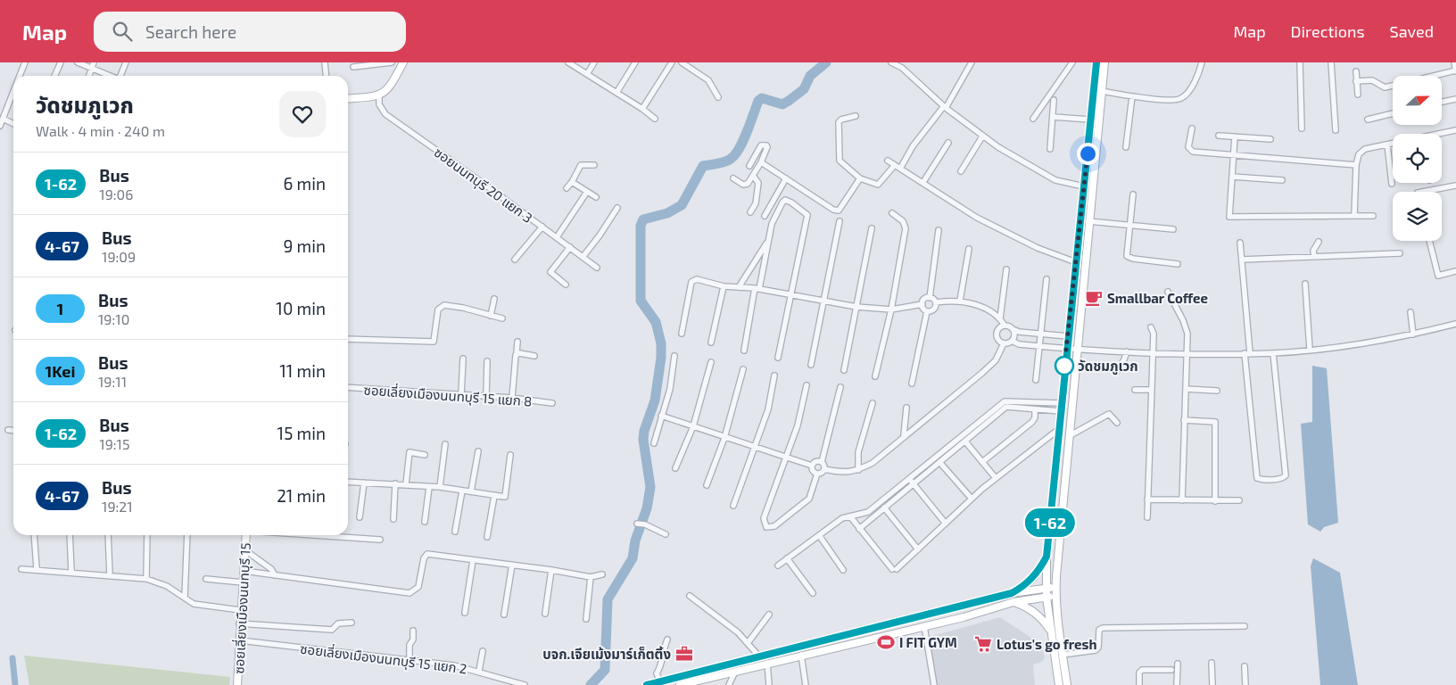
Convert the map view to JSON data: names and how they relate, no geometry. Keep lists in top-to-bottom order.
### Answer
{
  "streets": {
    "main road": ["ซอยเลี่ยงเมืองนนทบุรี 15"],
    "street": ["ซอยนนทบุรี 20 แยก 3", "ซอยเลี่ยงเมืองนนทบุรี 15 แยก 8", "ซอยเลี่ยงเมืองนนทบุรี 15 แยก 2"]
  },
  "crossings": [
    ["ซอยเลี่ยงเมืองนนทบุรี 15", "ซอยเลี่ยงเมืองนนทบุรี 15 แยก 2"]
  ],
  "places": {
    "cafe": ["Smallbar Coffee"],
    "other": ["วัดชมภูเวก"],
    "sports": ["I FIT GYM"],
    "supermarket": ["Lotus's go fresh"],
    "office": ["บจก.เจียเม้งมาร์เก็ตติ้ง"]
  },
  "lines": ["bus line 1-62"],
  "north": "right",
  "page": {
    "header": "Map",
    "search": "Search here",
    "nav": ["Map", "Directions", "Saved"],
    "on_map": "1-62",
    "heading": ["วัดชมภูเวก", "Walk · 4 min · 240 m"],
    "list": [
      {
        "mark": "1-62",
        "name": "Bus",
        "note": "19:06",
        "value": "6 min"
      },
      {
        "mark": "4-67",
        "name": "Bus",
        "note": "19:09",
        "value": "9 min"
      },
      {
        "mark": "1",
        "name": "Bus",
        "note": "19:10",
        "value": "10 min"
      },
      {
        "mark": "1Kei",
        "name": "Bus",
        "note": "19:11",
        "value": "11 min"
      },
      {
        "mark": "1-62",
        "name": "Bus",
        "note": "19:15",
        "value": "15 min"
      },
      {
        "mark": "4-67",
        "name": "Bus",
        "note": "19:21",
        "value": "21 min"
      }
    ]
  }
}
